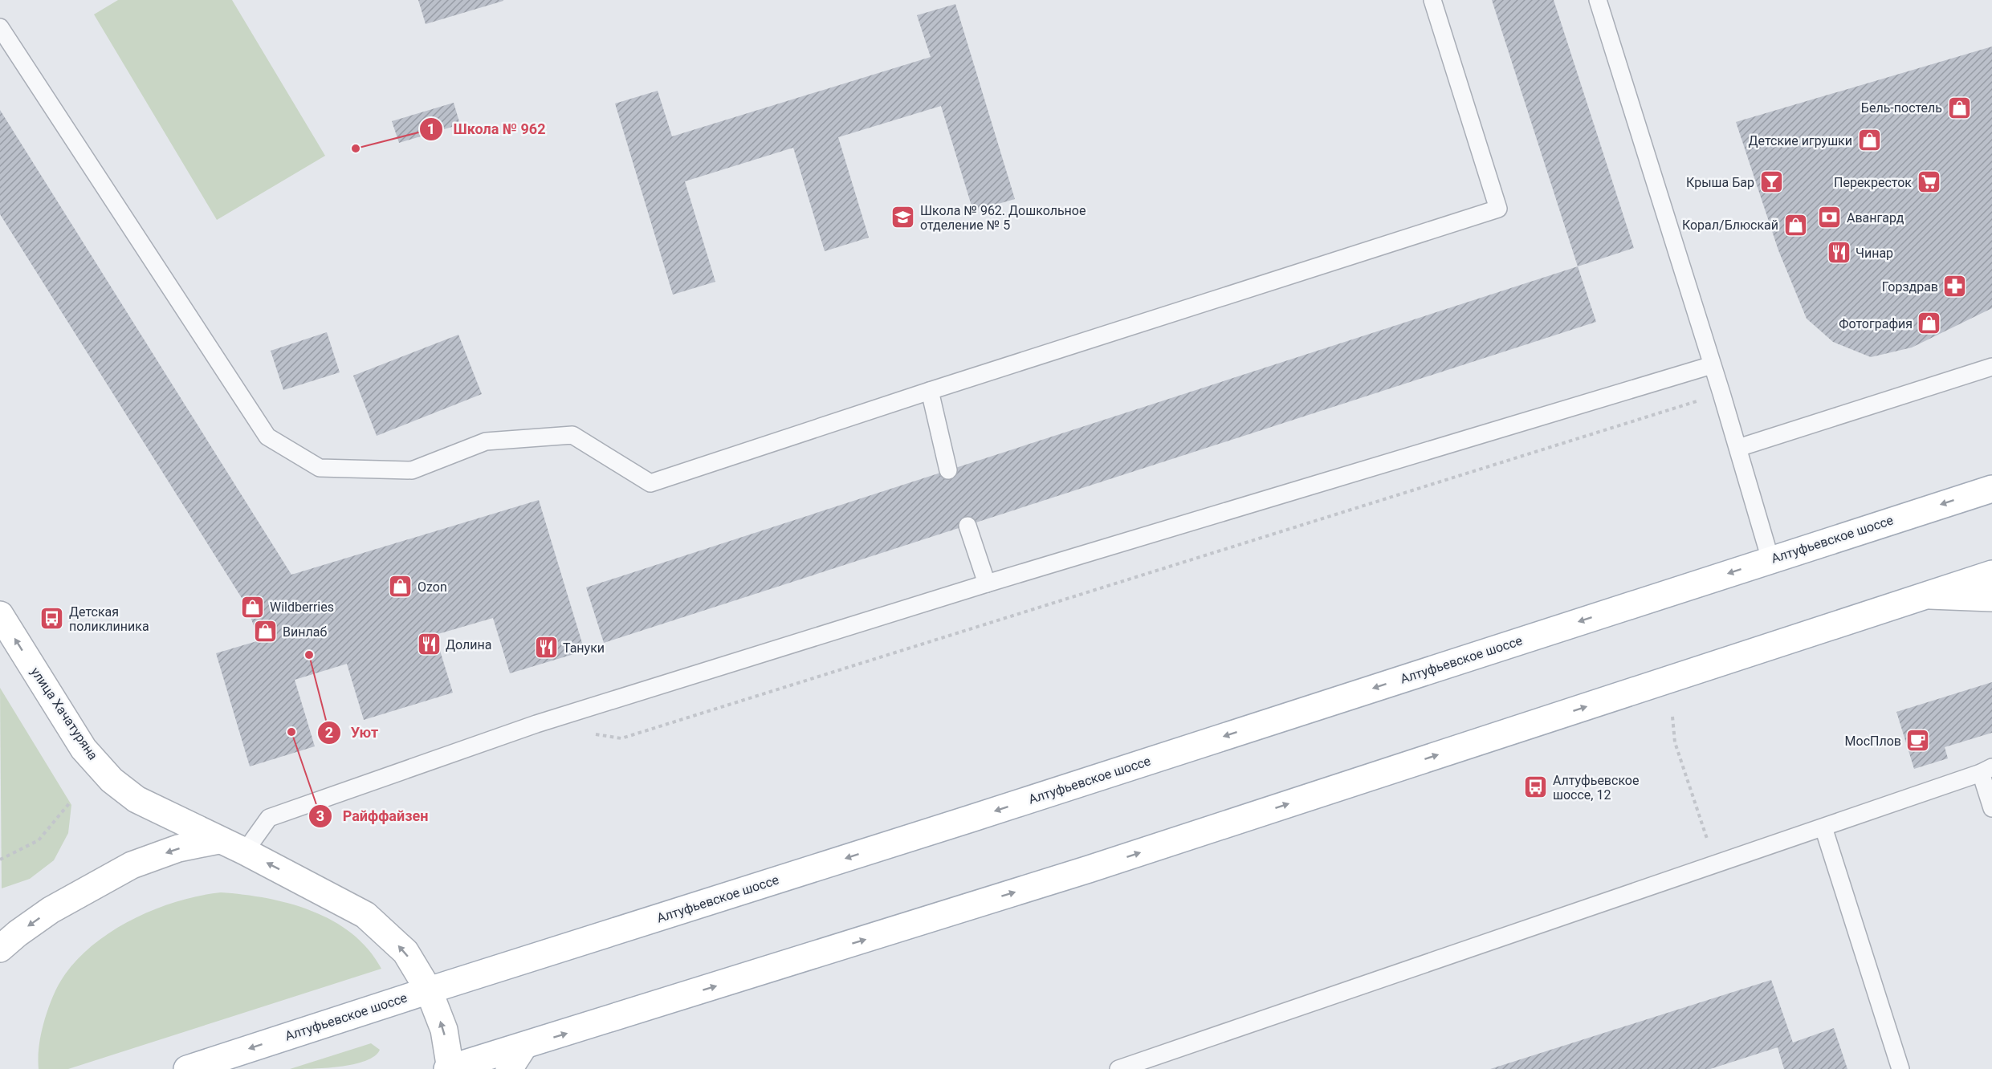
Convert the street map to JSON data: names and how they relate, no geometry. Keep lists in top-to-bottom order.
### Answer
{
  "streets": {
    "main road": ["Алтуфьевское шоссе", "улица Хачатуряна"]
  },
  "crossings": [
    ["Алтуфьевское шоссе", "улица Хачатуряна"]
  ],
  "one_way": ["улица Хачатуряна"],
  "places": {
    "shop": [
      "Бель-постель",
      "Детские игрушки",
      "Корал/Блюскай",
      "Фотография",
      "Ozon",
      "Wildberries",
      "Винлаб"
    ],
    "other": ["Школа № 962", "Уют", "Райффайзен"],
    "bar": ["Крыша Бар"],
    "supermarket": ["Перекресток"],
    "school or university": ["Школа № 962. Дошкольное отделение № 5"],
    "bank": ["Авангард"],
    "restaurant": ["Чинар", "Долина", "Тануки"],
    "pharmacy": ["Горздрав"],
    "bus stop": ["Детская поликлиника", "Алтуфьевское шоссе, 12"],
    "cafe": ["МосПлов"]
  }
}
